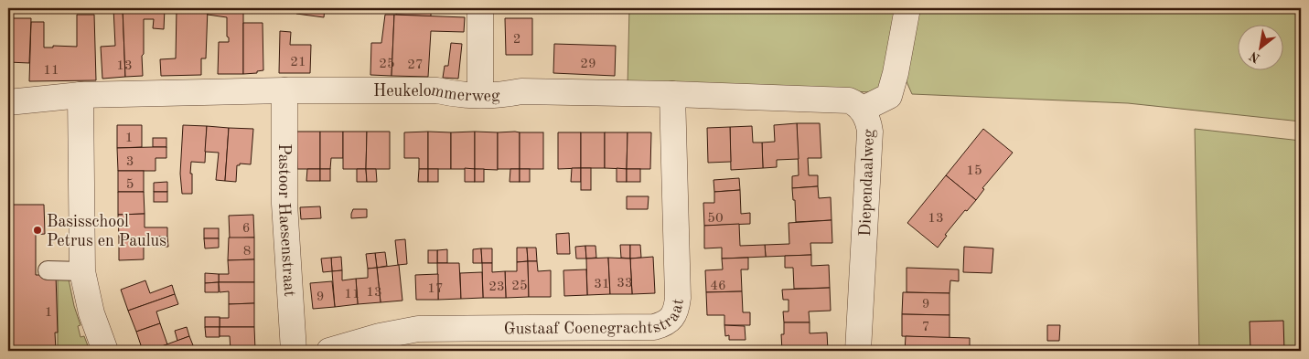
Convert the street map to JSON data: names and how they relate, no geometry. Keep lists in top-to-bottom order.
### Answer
{
  "streets": {
    "street": [
      "Heukelommerweg",
      "Diependaalweg",
      "Pastoor Haesenstraat",
      "Gustaaf Coenegrachtstraat"
    ]
  },
  "crossings": [
    ["Heukelommerweg", "Diependaalweg"],
    ["Heukelommerweg", "Pastoor Haesenstraat"],
    ["Heukelommerweg", "Gustaaf Coenegrachtstraat"]
  ],
  "places": ["Basisschool Petrus en Paulus"],
  "house_numbers": [
    "2",
    "21",
    "25",
    "29",
    "27",
    "13",
    "11",
    "1",
    "3",
    "15",
    "5",
    "50",
    "13",
    "6",
    "8",
    "33",
    "31",
    "25",
    "46",
    "23",
    "17",
    "13",
    "11",
    "9",
    "9",
    "1",
    "7"
  ],
  "north": "bottom left"
}
